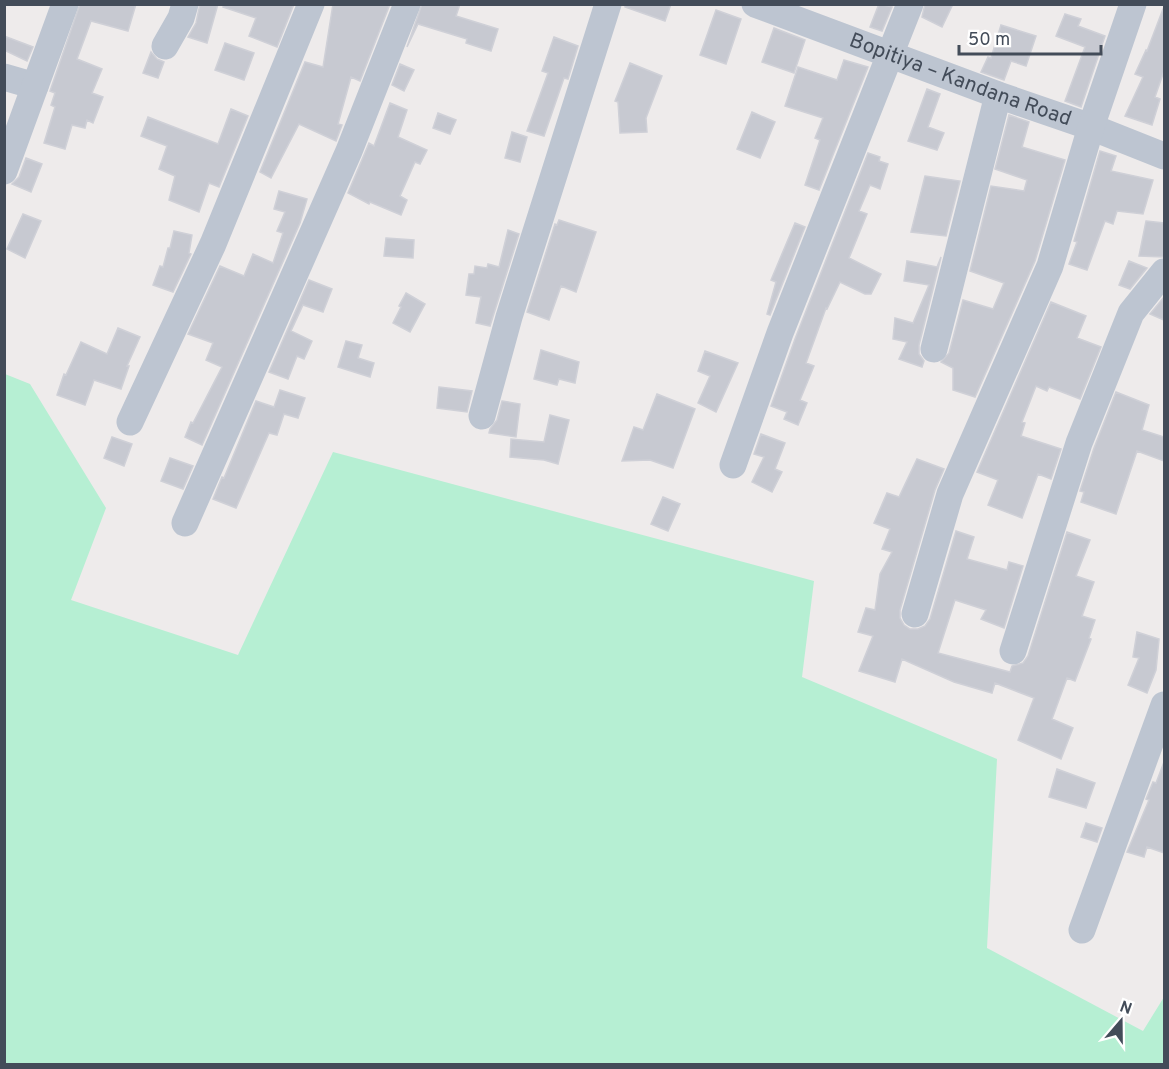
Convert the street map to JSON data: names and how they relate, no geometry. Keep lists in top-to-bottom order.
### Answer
{
  "streets": {
    "street": ["Bopitiya – Kandana Road"]
  },
  "scale_bar": "50 m",
  "north": "top"
}
